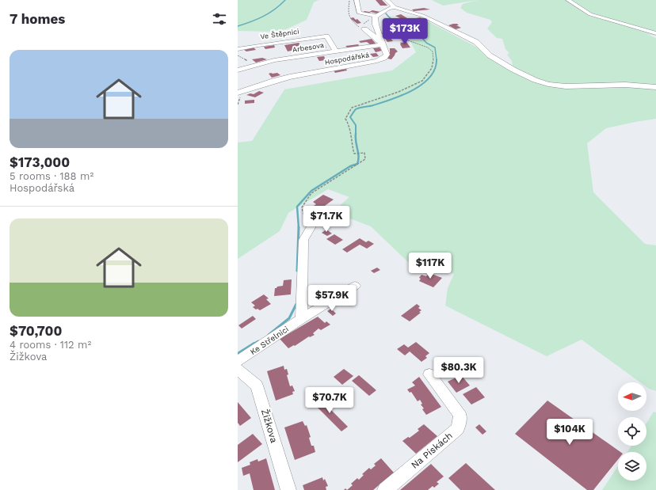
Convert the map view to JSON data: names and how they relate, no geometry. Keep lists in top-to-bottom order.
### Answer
{
  "streets": {
    "street": [
      "Ve Štěpnici",
      "Arbesova",
      "Hospodářská",
      "Ke Střelnici",
      "Žižkova",
      "Na Pískách"
    ]
  },
  "crossings": [
    ["Ve Štěpnici", "Arbesova"],
    ["Arbesova", "Hospodářská"],
    ["Ke Střelnici", "Žižkova"]
  ],
  "north": "left",
  "page": {
    "heading": "7 homes",
    "price": [
      "$173K",
      "$71.7K",
      "$117K",
      "$57.9K",
      "$80.3K",
      "$70.7K",
      "$104K"
    ],
    "list": [
      {
        "name": "$173,000",
        "note": "5 rooms · 188 m² · Hospodářská"
      },
      {
        "name": "$70,700",
        "note": "4 rooms · 112 m² · Žižkova"
      }
    ]
  }
}
